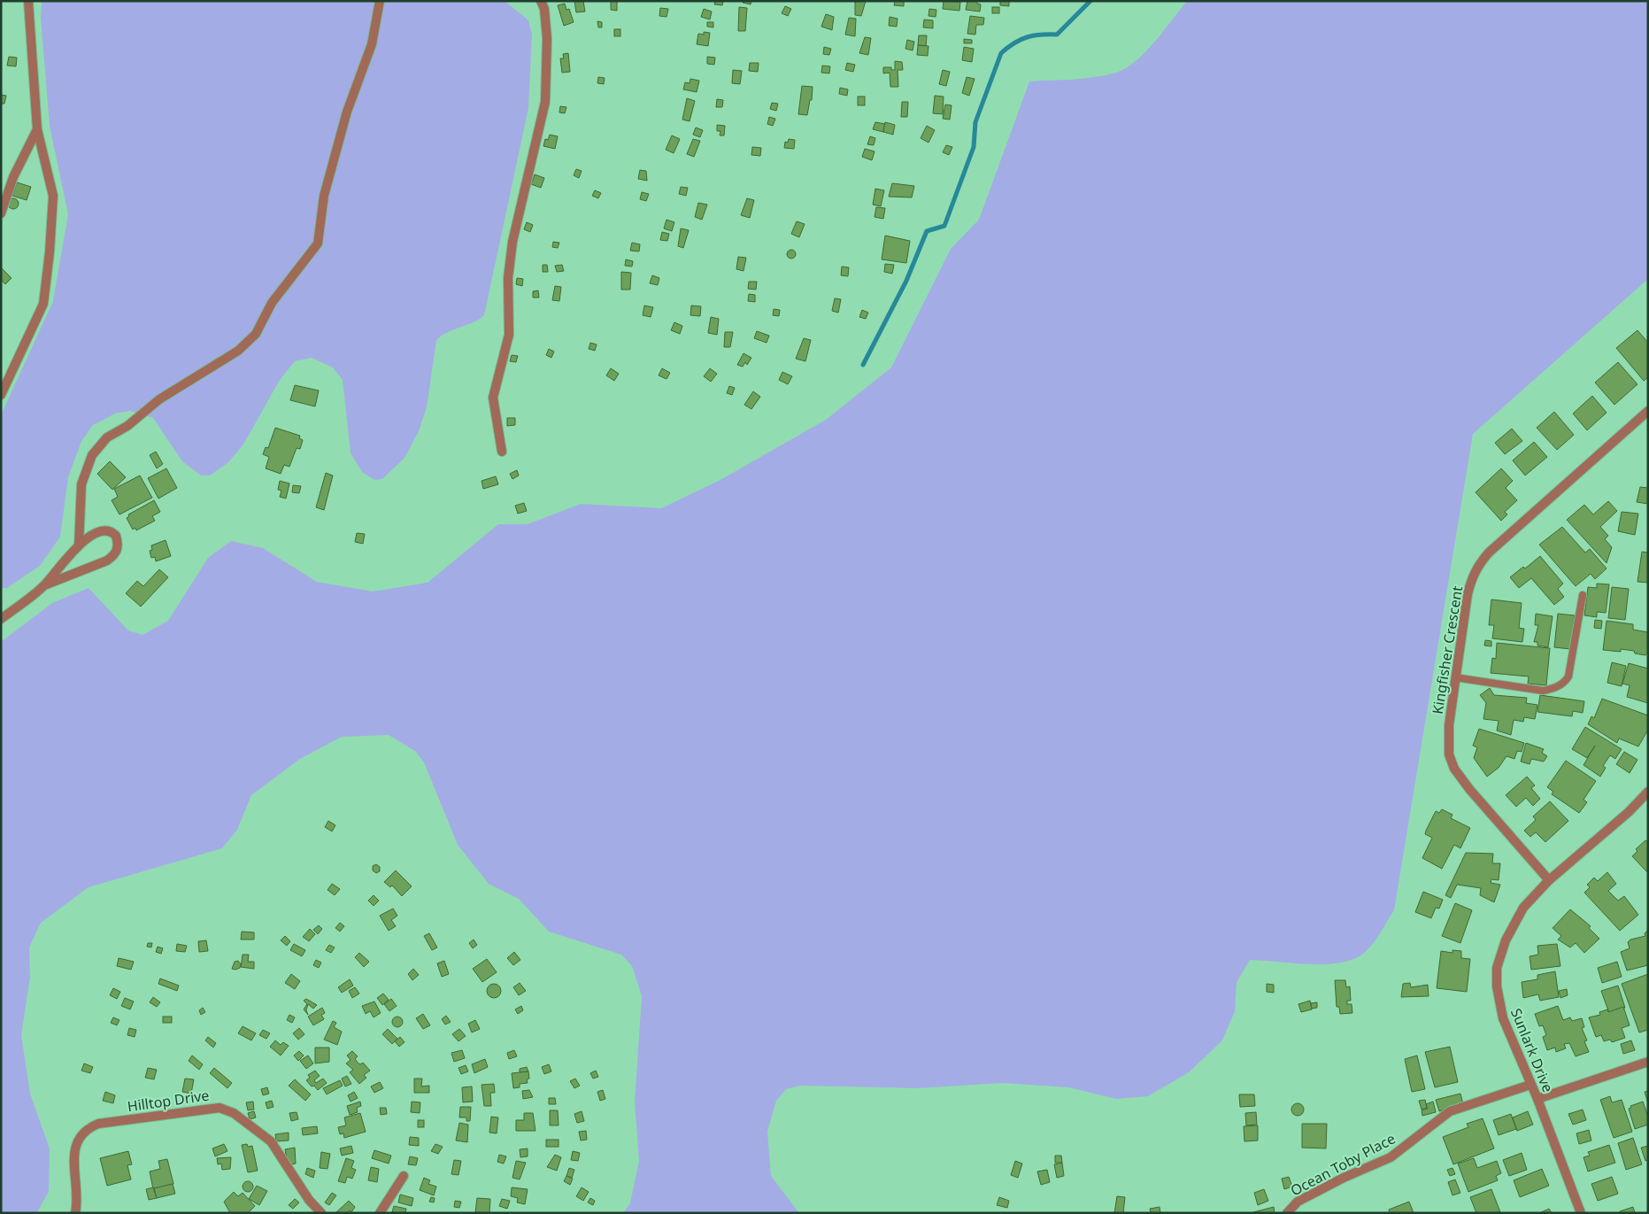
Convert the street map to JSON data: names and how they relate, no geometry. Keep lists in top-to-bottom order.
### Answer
{
  "streets": {
    "street": [
      "Kingfisher Crescent",
      "Sunlark Drive",
      "Hilltop Drive",
      "Ocean Toby Place"
    ]
  },
  "crossings": [
    ["Kingfisher Crescent", "Sunlark Drive"],
    ["Sunlark Drive", "Ocean Toby Place"]
  ]
}
